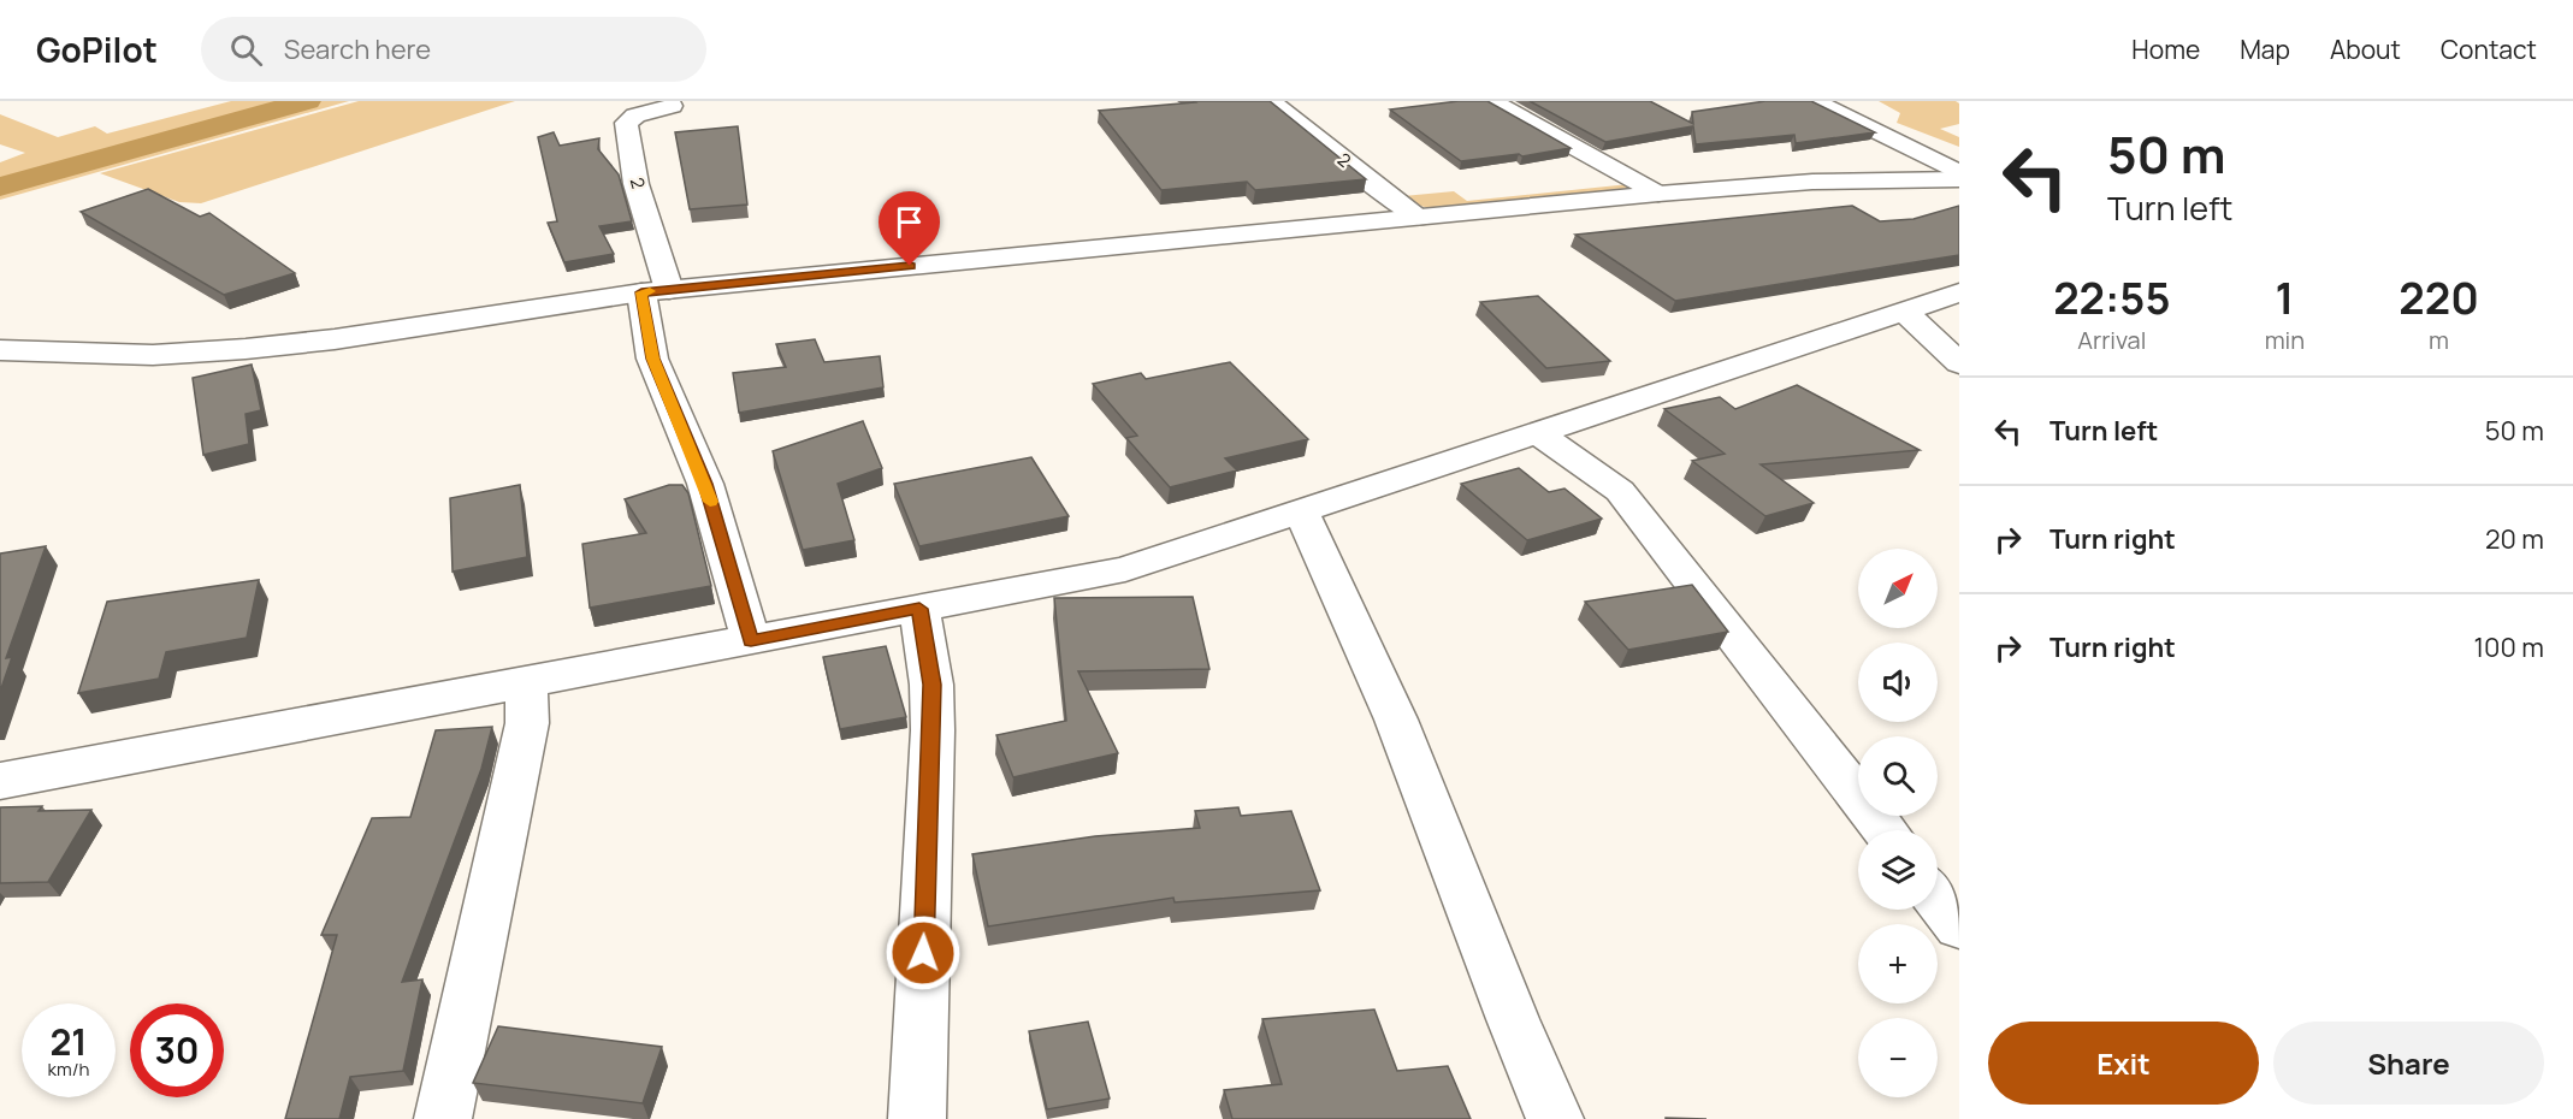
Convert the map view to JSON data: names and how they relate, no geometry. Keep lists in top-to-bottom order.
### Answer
{
  "streets": {
    "street": ["2"]
  },
  "north": "top right",
  "page": {
    "header": "GoPilot",
    "search": "Search here",
    "nav": [
      "Home",
      "Map",
      "About",
      "Contact"
    ],
    "turn": ["50 m", "Turn left"],
    "eta": [
      "22:55",
      "Arrival",
      "1",
      "min",
      "220",
      "m"
    ],
    "list": [
      {
        "name": "Turn left",
        "value": "50 m"
      },
      {
        "name": "Turn right",
        "value": "20 m"
      },
      {
        "name": "Turn right",
        "value": "100 m"
      }
    ],
    "map_buttons": ["+", "−"],
    "speed": "21 km/h",
    "limit": "30",
    "buttons": ["Exit", "Share"]
  }
}
